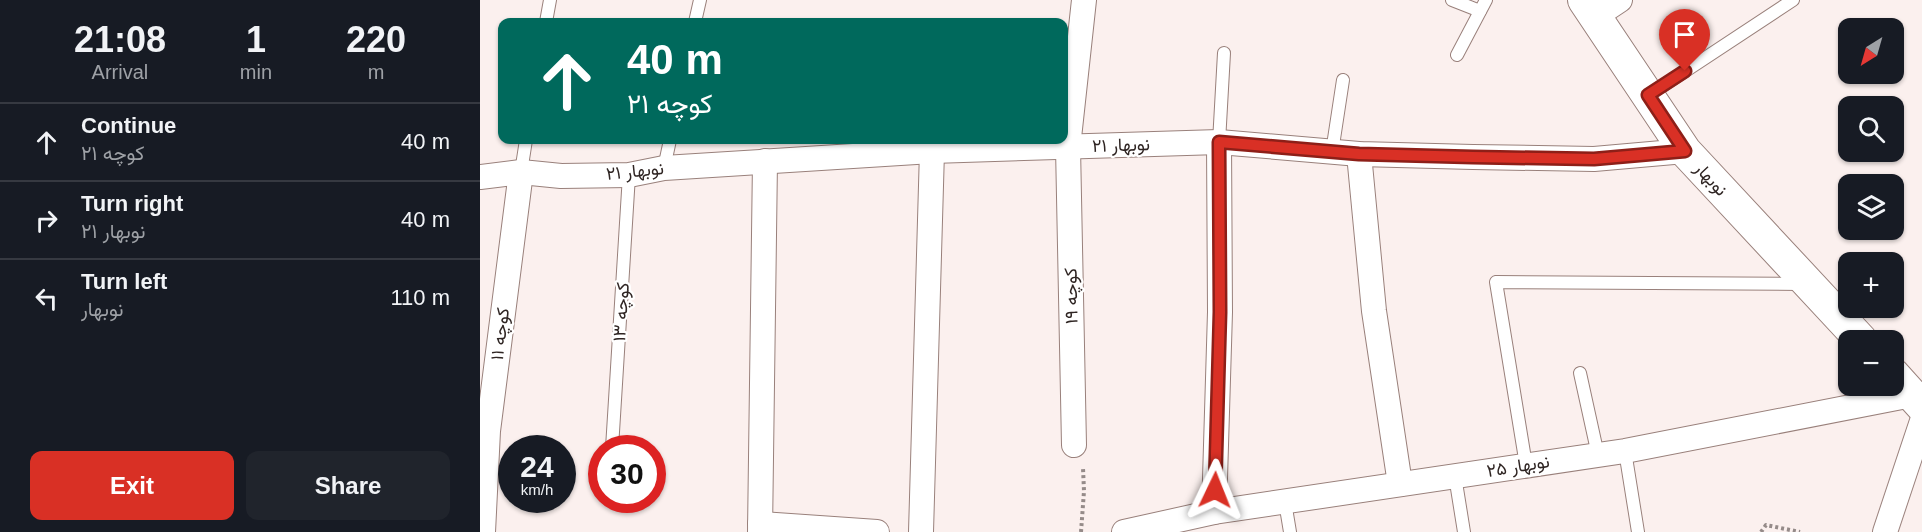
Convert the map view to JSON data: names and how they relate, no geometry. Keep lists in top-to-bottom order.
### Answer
{
  "streets": {
    "street": [
      "نوبهار ۲۱",
      "نوبهار",
      "کوچه ۱۹",
      "کوچه ۱۱",
      "نوبهار ۲۵"
    ],
    "lane": ["کوچه ۱۳"]
  },
  "crossings": [
    ["نوبهار ۲۱", "نوبهار"],
    ["نوبهار ۲۱", "کوچه ۱۹"],
    ["نوبهار ۲۱", "کوچه ۱۳"],
    ["نوبهار ۲۱", "کوچه ۱۱"]
  ],
  "north": "bottom left",
  "page": {
    "eta": [
      "21:08",
      "Arrival",
      "1",
      "min",
      "220",
      "m"
    ],
    "map_buttons": ["+", "−"],
    "turn": ["40 m", "کوچه ۲۱"],
    "list": [
      {
        "name": "Continue",
        "note": "کوچه ۲۱",
        "value": "40 m"
      },
      {
        "name": "Turn right",
        "note": "نوبهار ۲۱",
        "value": "40 m"
      },
      {
        "name": "Turn left",
        "note": "نوبهار",
        "value": "110 m"
      }
    ],
    "speed": "24 km/h",
    "limit": "30",
    "buttons": ["Exit", "Share"]
  }
}
